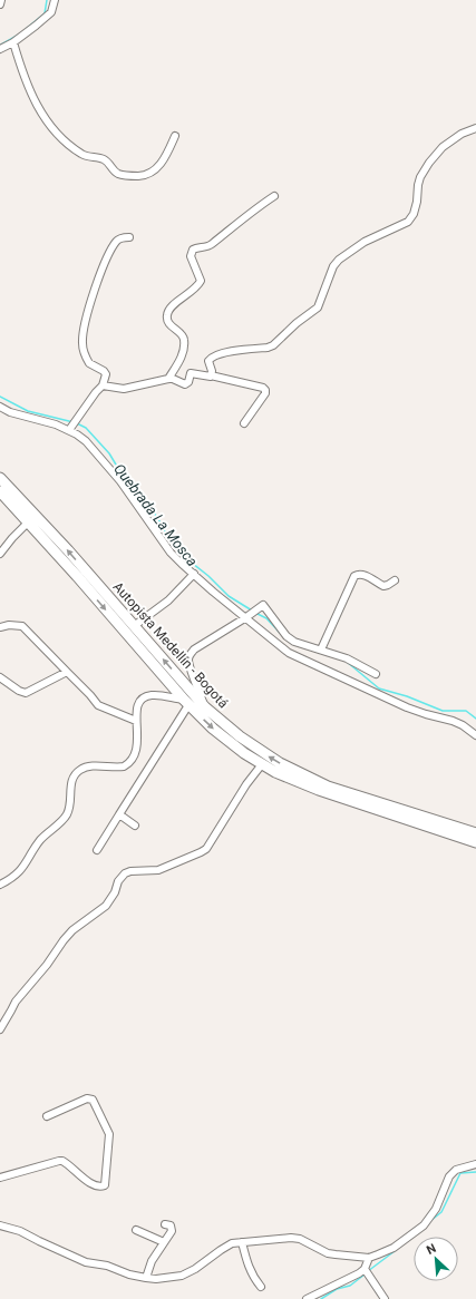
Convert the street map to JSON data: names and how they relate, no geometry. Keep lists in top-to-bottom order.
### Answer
{
  "streets": {
    "highway": ["Autopista Medellín - Bogotá"]
  },
  "water": ["Quebrada La Mosca"],
  "north": "top left"
}
